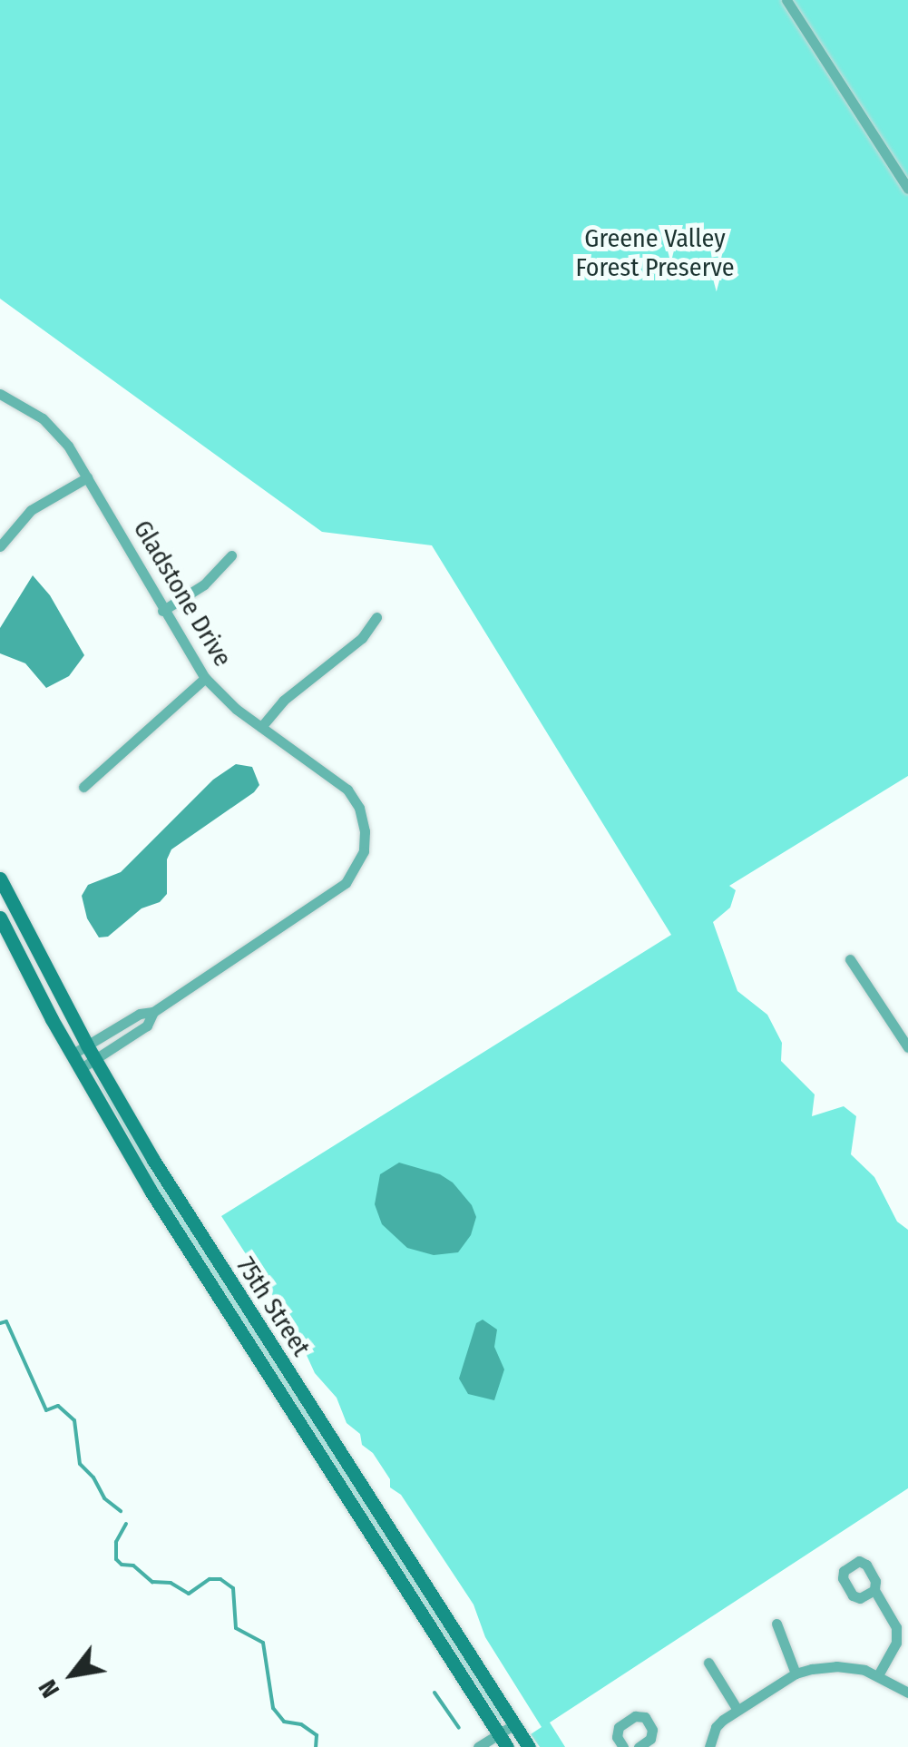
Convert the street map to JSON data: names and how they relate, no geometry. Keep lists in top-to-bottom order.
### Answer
{
  "streets": {
    "main road": ["75th Street"],
    "street": ["Gladstone Drive"]
  },
  "crossings": [
    ["Gladstone Drive", "75th Street"]
  ],
  "parks": ["Greene Valley Forest Preserve"],
  "north": "bottom left"
}
